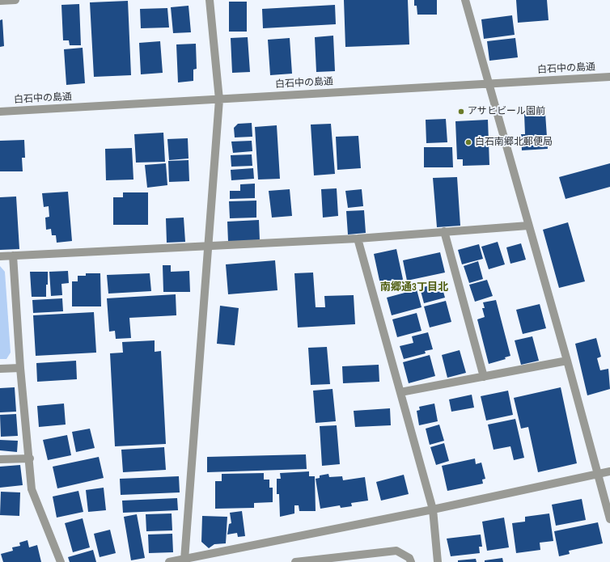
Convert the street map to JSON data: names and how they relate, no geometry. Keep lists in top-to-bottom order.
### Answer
{
  "streets": {
    "street": ["白石中の島通"]
  },
  "districts": ["南郷通3丁目北"],
  "places": ["アサヒビール園前", "白石南郷北郵便局"]
}
